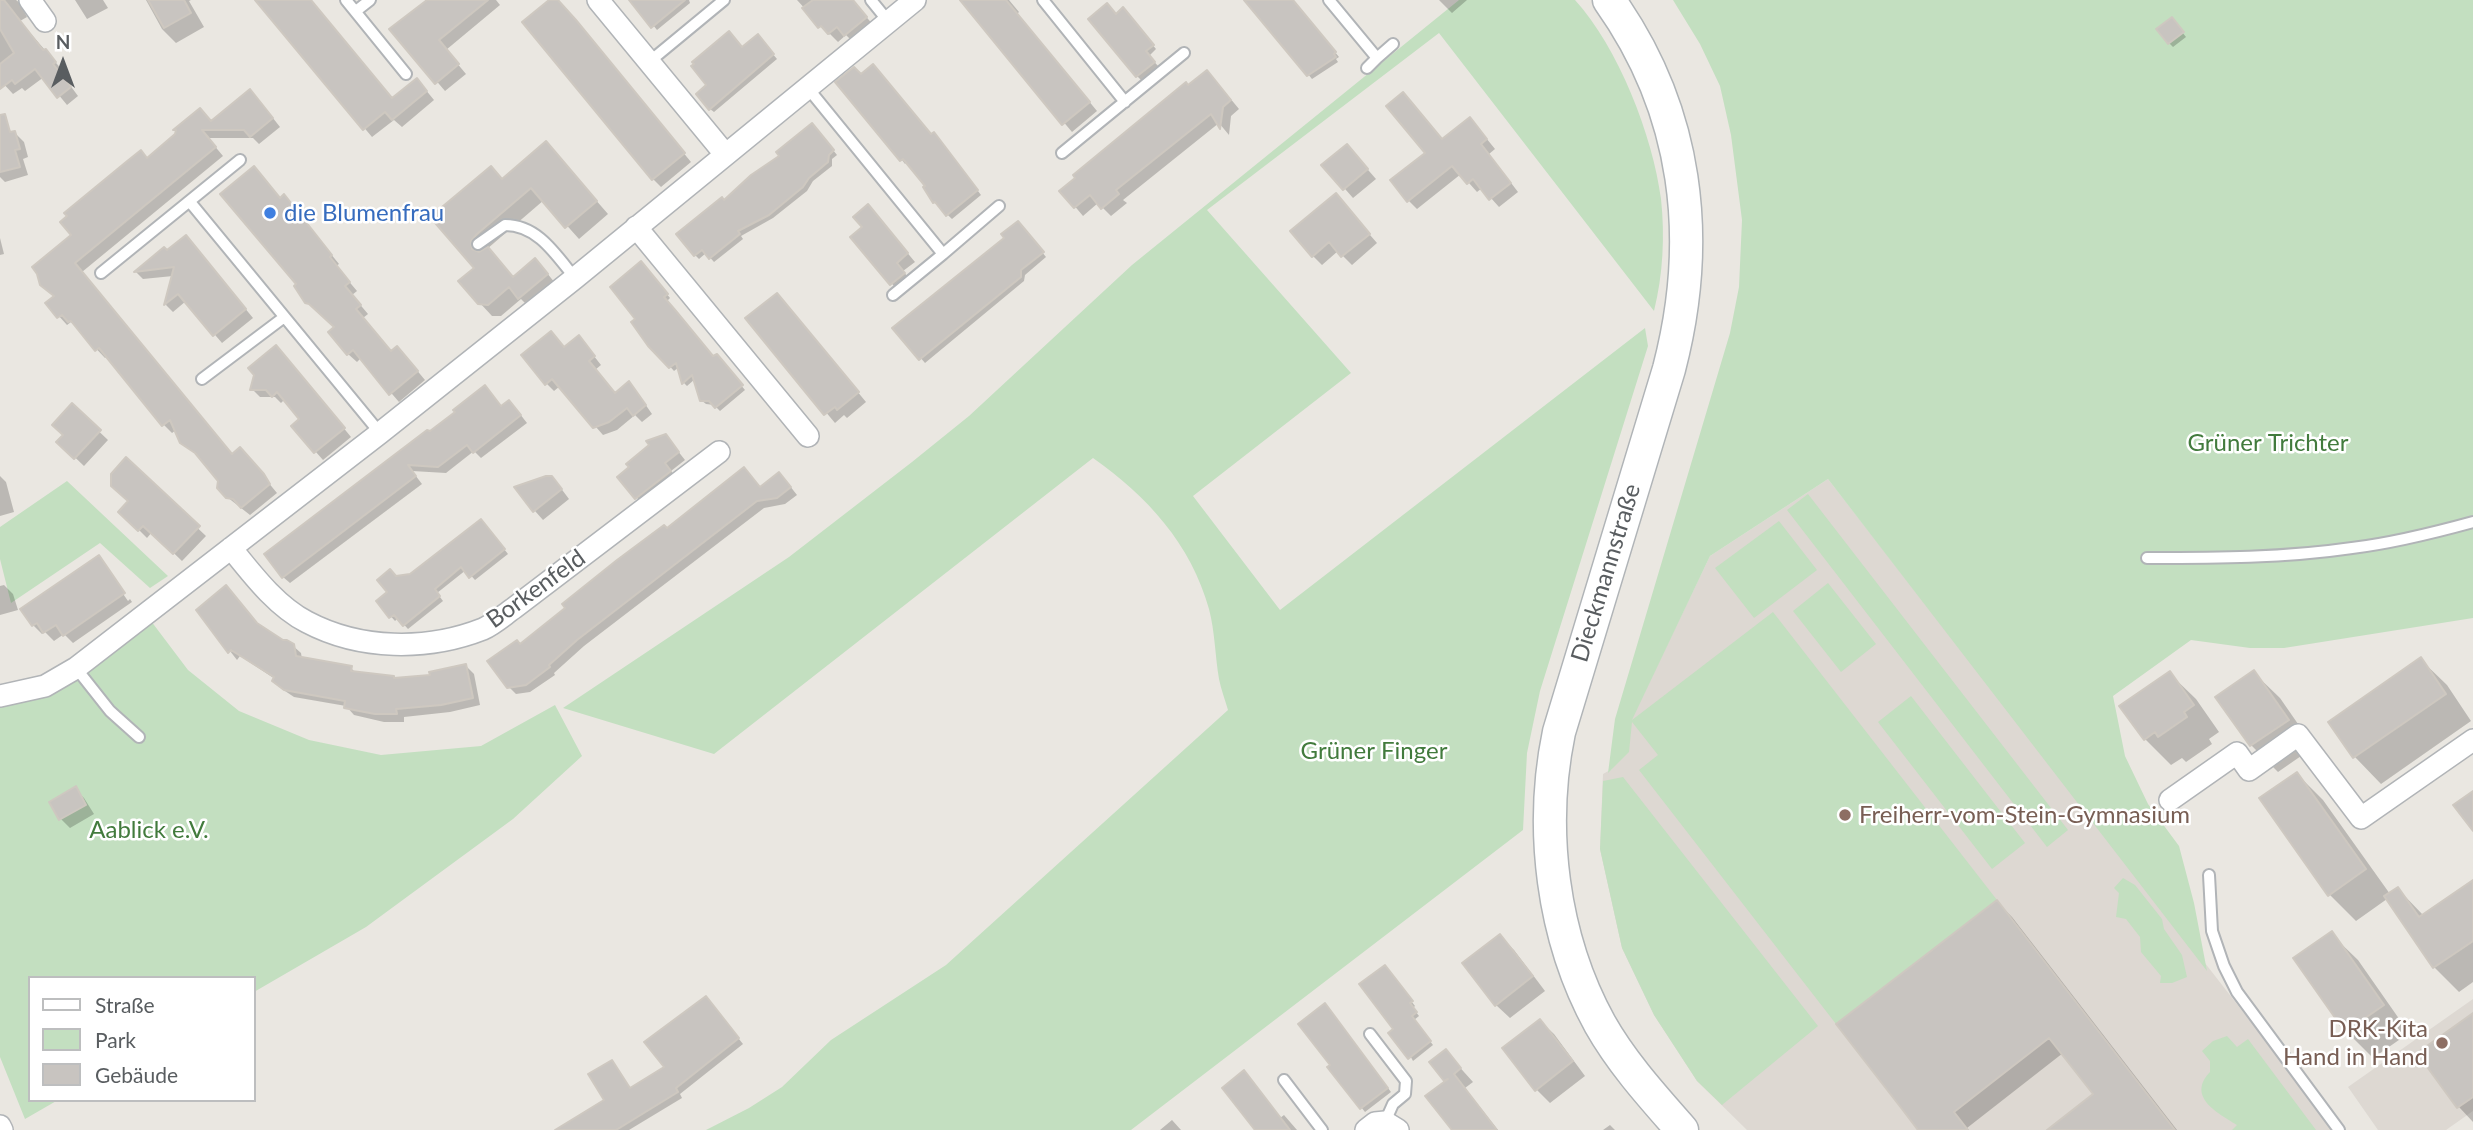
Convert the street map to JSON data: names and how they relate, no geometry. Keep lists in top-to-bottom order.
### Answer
{
  "streets": {
    "street": ["Dieckmannstraße", "Borkenfeld"]
  },
  "parks": ["Grüner Trichter", "Grüner Finger", "Aablick e.V."],
  "places": ["die Blumenfrau", "Freiherr-vom-Stein-Gymnasium", "DRK-Kita Hand in Hand"],
  "legend": ["Straße", "Park", "Gebäude"],
  "north": "top"
}
